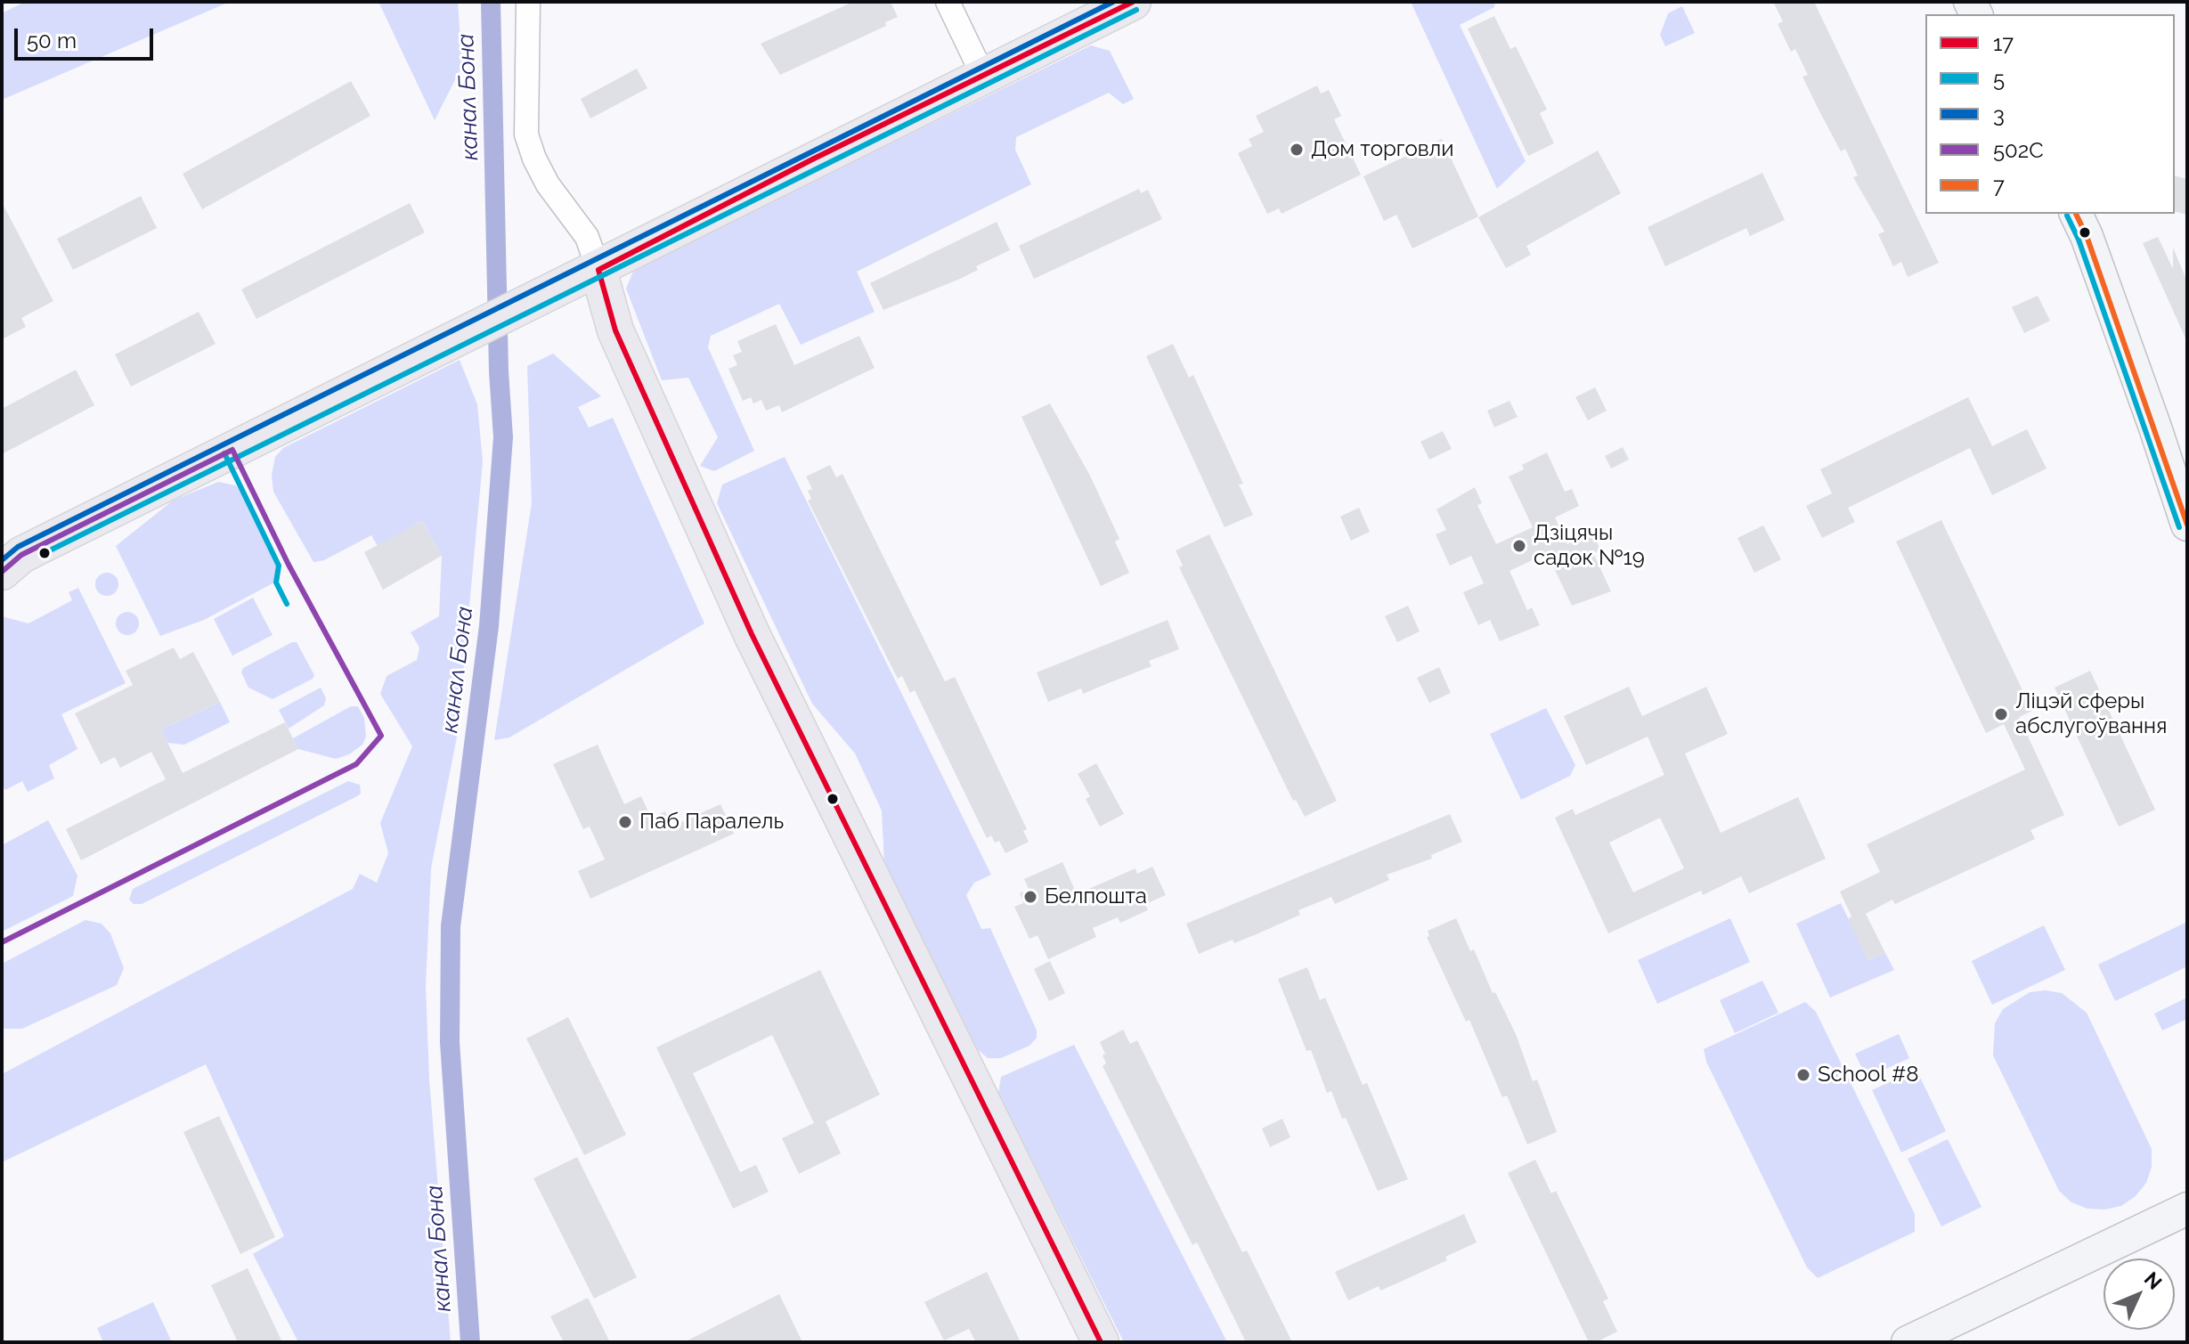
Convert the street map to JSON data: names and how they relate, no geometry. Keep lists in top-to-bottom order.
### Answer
{
  "water": ["канал Бона"],
  "places": [
    "Дом торговли",
    "Дзіцячы садок №19",
    "Ліцэй сферы абслугоўвання",
    "Паб Паралель",
    "Белпошта",
    "School #8"
  ],
  "lines": [
    "transit line 17",
    "transit line 3",
    "transit line 5",
    "transit line 7",
    "transit line 502С"
  ],
  "legend": [
    "17",
    "5",
    "3",
    "502С",
    "7"
  ],
  "scale_bar": "50 m",
  "north": "top right"
}
